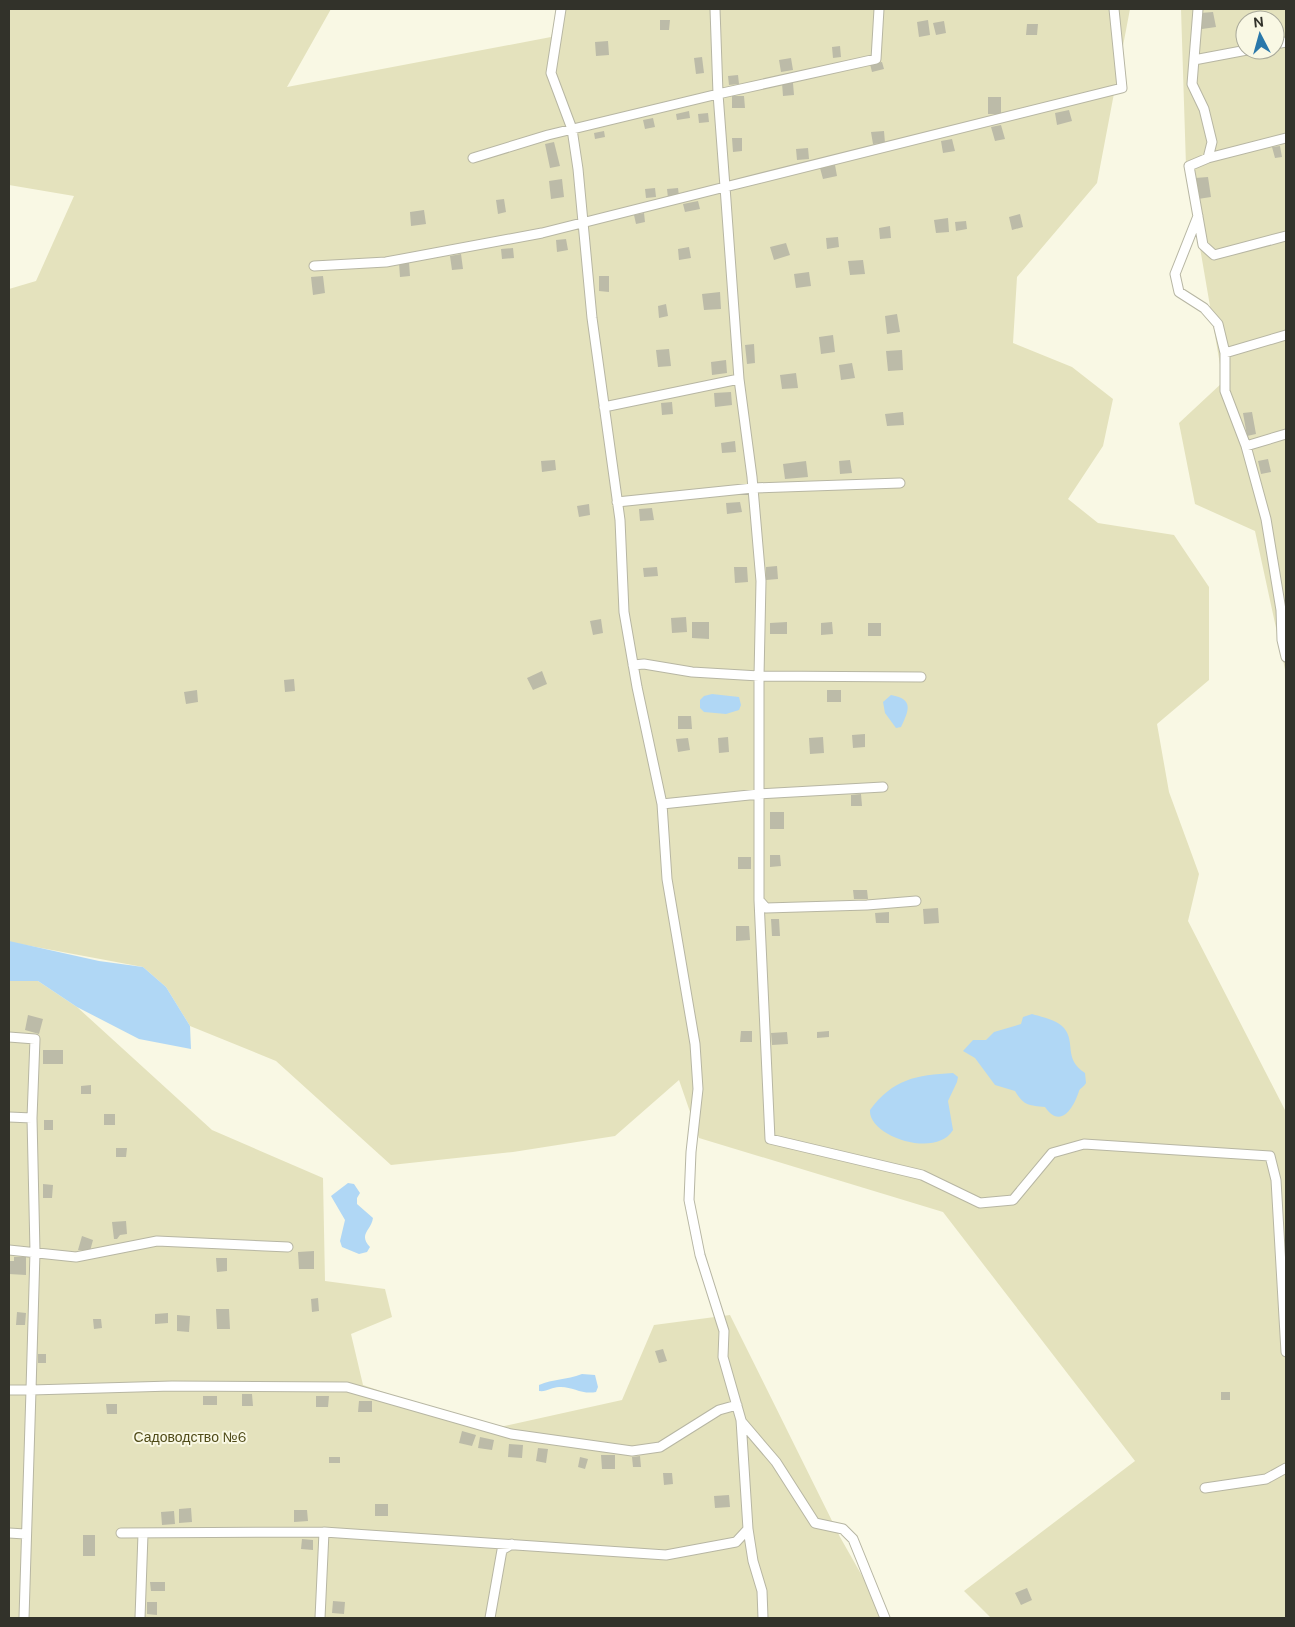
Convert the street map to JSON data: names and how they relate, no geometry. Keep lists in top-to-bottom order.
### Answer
{
  "parks": ["Садоводство №6"],
  "north": "top"
}
